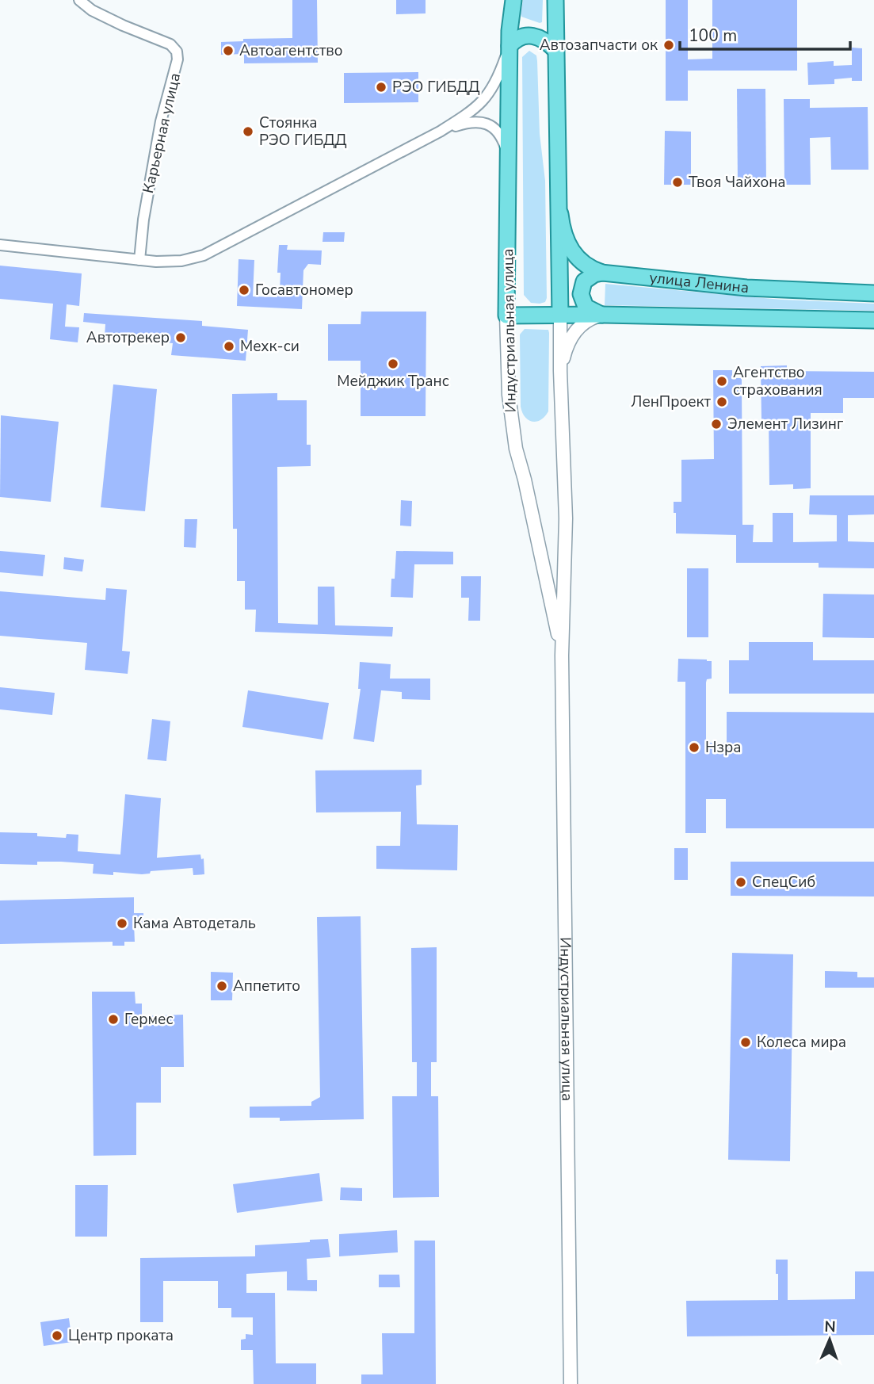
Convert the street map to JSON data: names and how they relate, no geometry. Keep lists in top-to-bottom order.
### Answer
{
  "streets": {
    "main road": ["улица Ленина", "Индустриальная улица"],
    "street": ["Карьерная улица"]
  },
  "crossings": [
    ["улица Ленина", "Индустриальная улица"]
  ],
  "places": [
    "Автозапчасти ок",
    "Автоагентство",
    "РЭО ГИБДД",
    "Стоянка РЭО ГИБДД",
    "Твоя Чайхона",
    "Госавтономер",
    "Автотрекер",
    "Мехк-си",
    "Мейджик Транс",
    "Агентство страхования",
    "ЛенПроект",
    "Элемент Лизинг",
    "Нзра",
    "СпецСиб",
    "Кама Автодеталь",
    "Аппетито",
    "Гермес",
    "Колеса мира",
    "Центр проката"
  ],
  "scale_bar": "100 m",
  "north": "top"
}
